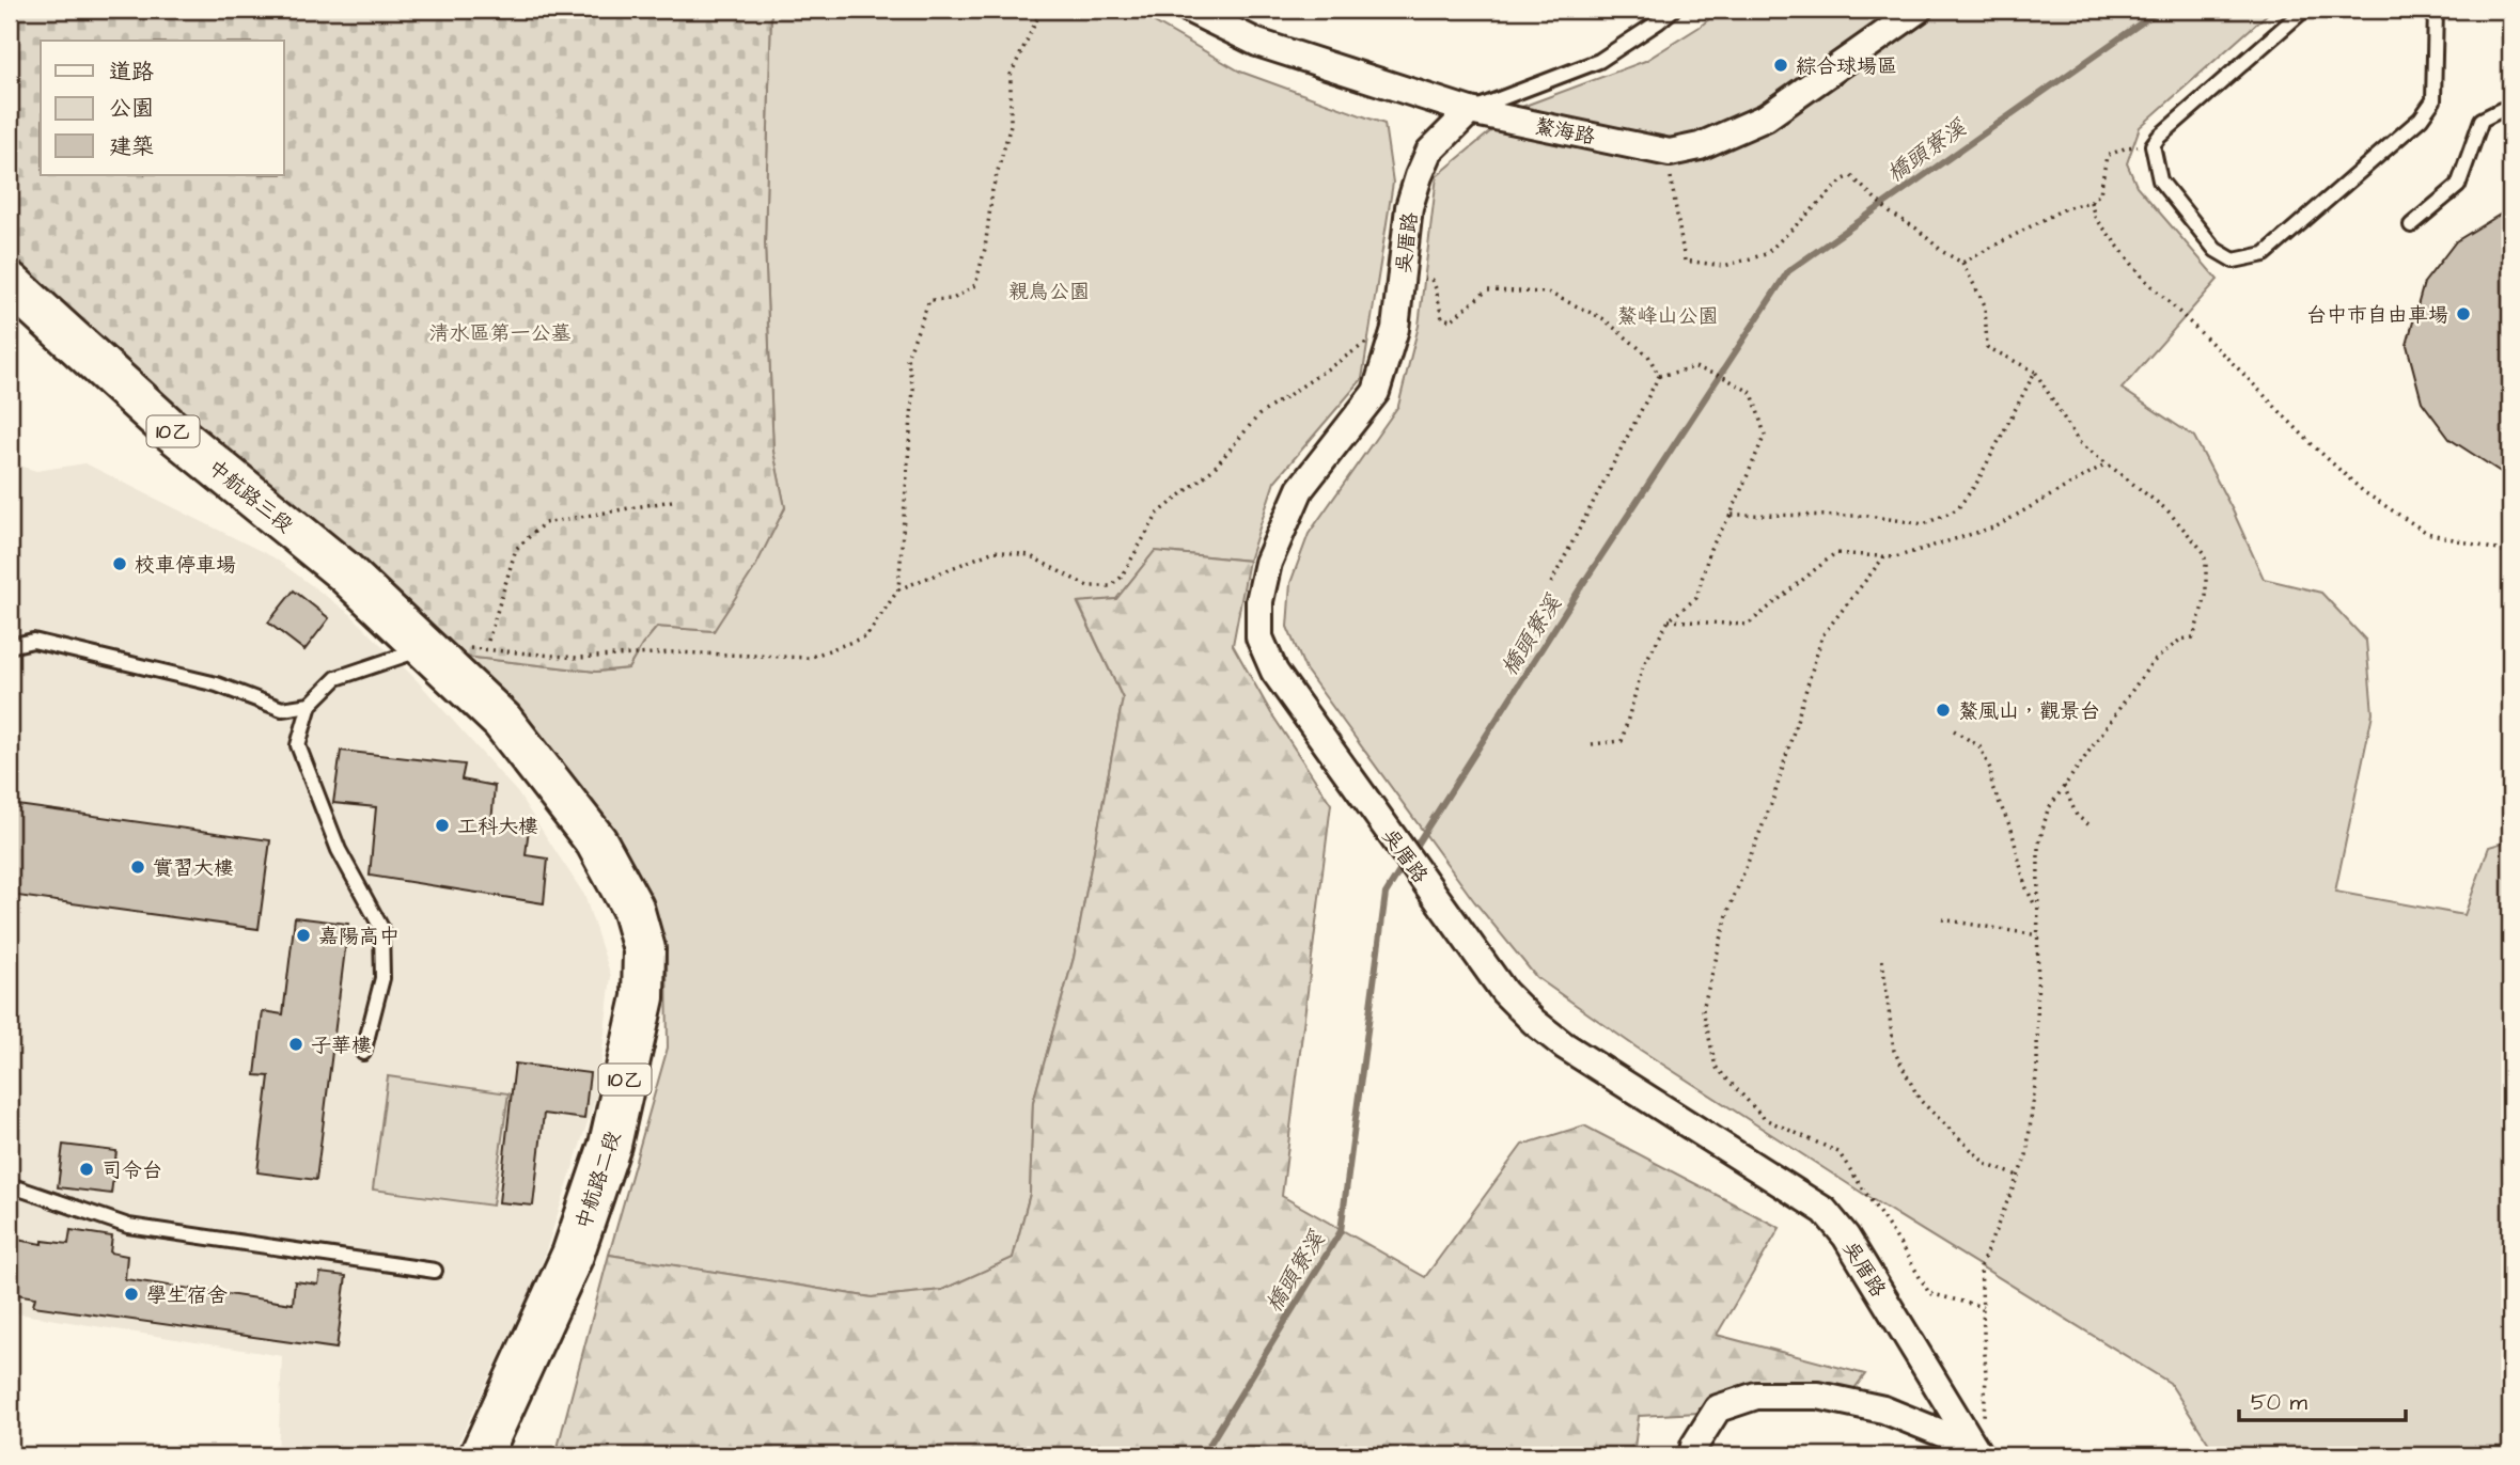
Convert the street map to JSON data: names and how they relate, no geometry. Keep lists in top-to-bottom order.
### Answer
{
  "streets": {
    "main road": ["10乙", "中航路三段", "中航路二段"],
    "street": ["鰲海路", "吳厝路"]
  },
  "crossings": [
    ["鰲海路", "吳厝路"],
    ["中航路三段", "中航路二段"]
  ],
  "water": ["橋頭寮溪"],
  "parks": ["親鳥公園", "鰲峰山公園", "清水區第一公墓"],
  "places": [
    "綜合球場區",
    "台中市自由車場",
    "校車停車場",
    "鰲風山，觀景台",
    "工科大樓",
    "實習大樓",
    "嘉陽高中",
    "子華樓",
    "司令台",
    "學生宿舍"
  ],
  "legend": ["道路", "公園", "建築"],
  "scale_bar": "50 m"
}
